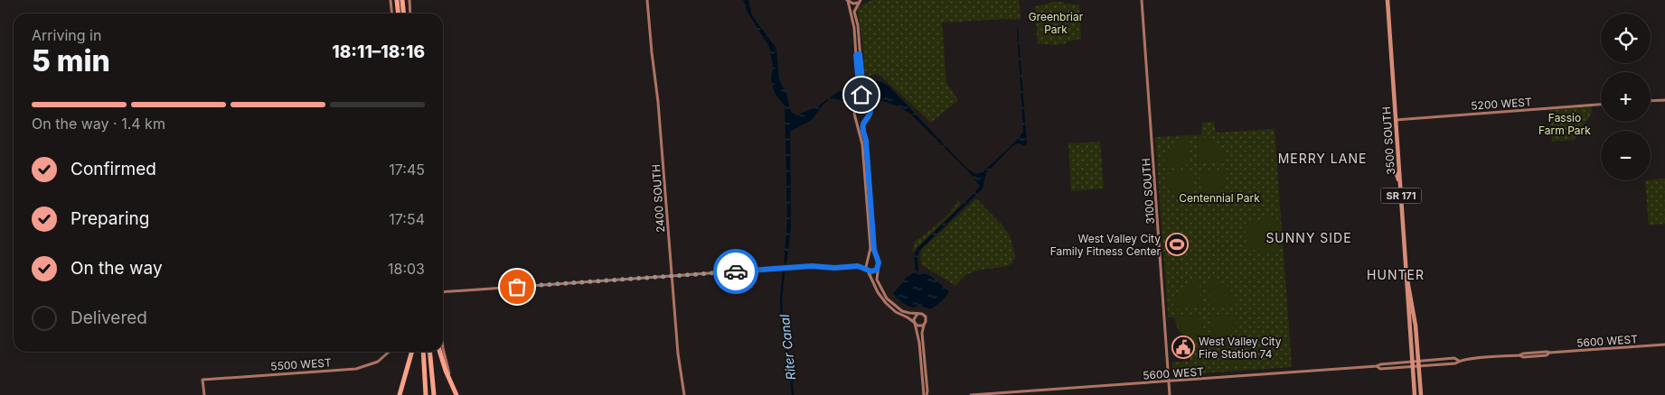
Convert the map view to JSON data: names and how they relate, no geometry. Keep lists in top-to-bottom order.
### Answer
{
  "streets": {
    "main road": ["3500 SOUTH", "SR 171"],
    "street": [
      "5200 WEST",
      "3100 SOUTH",
      "2400 SOUTH",
      "5600 WEST",
      "5500 WEST"
    ]
  },
  "crossings": [
    ["5200 WEST", "3500 SOUTH"],
    ["3500 SOUTH", "5600 WEST"],
    ["3100 SOUTH", "5600 WEST"]
  ],
  "districts": ["MERRY LANE", "SUNNY SIDE", "HUNTER"],
  "water": ["Riter Canal"],
  "parks": ["Greenbriar Park", "Fassio Farm Park", "Centennial Park"],
  "places": {
    "sports": ["West Valley City Family Fitness Center"],
    "public building": ["West Valley City Fire Station 74"]
  },
  "page": {
    "map_buttons": ["+", "−"],
    "heading": ["5 min", "Arriving in", "18:11–18:16"],
    "bar": "On the way · 1.4 km",
    "list": [
      ["Confirmed", "17:45"],
      ["Preparing", "17:54"],
      ["On the way", "18:03"],
      "Delivered"
    ]
  }
}
